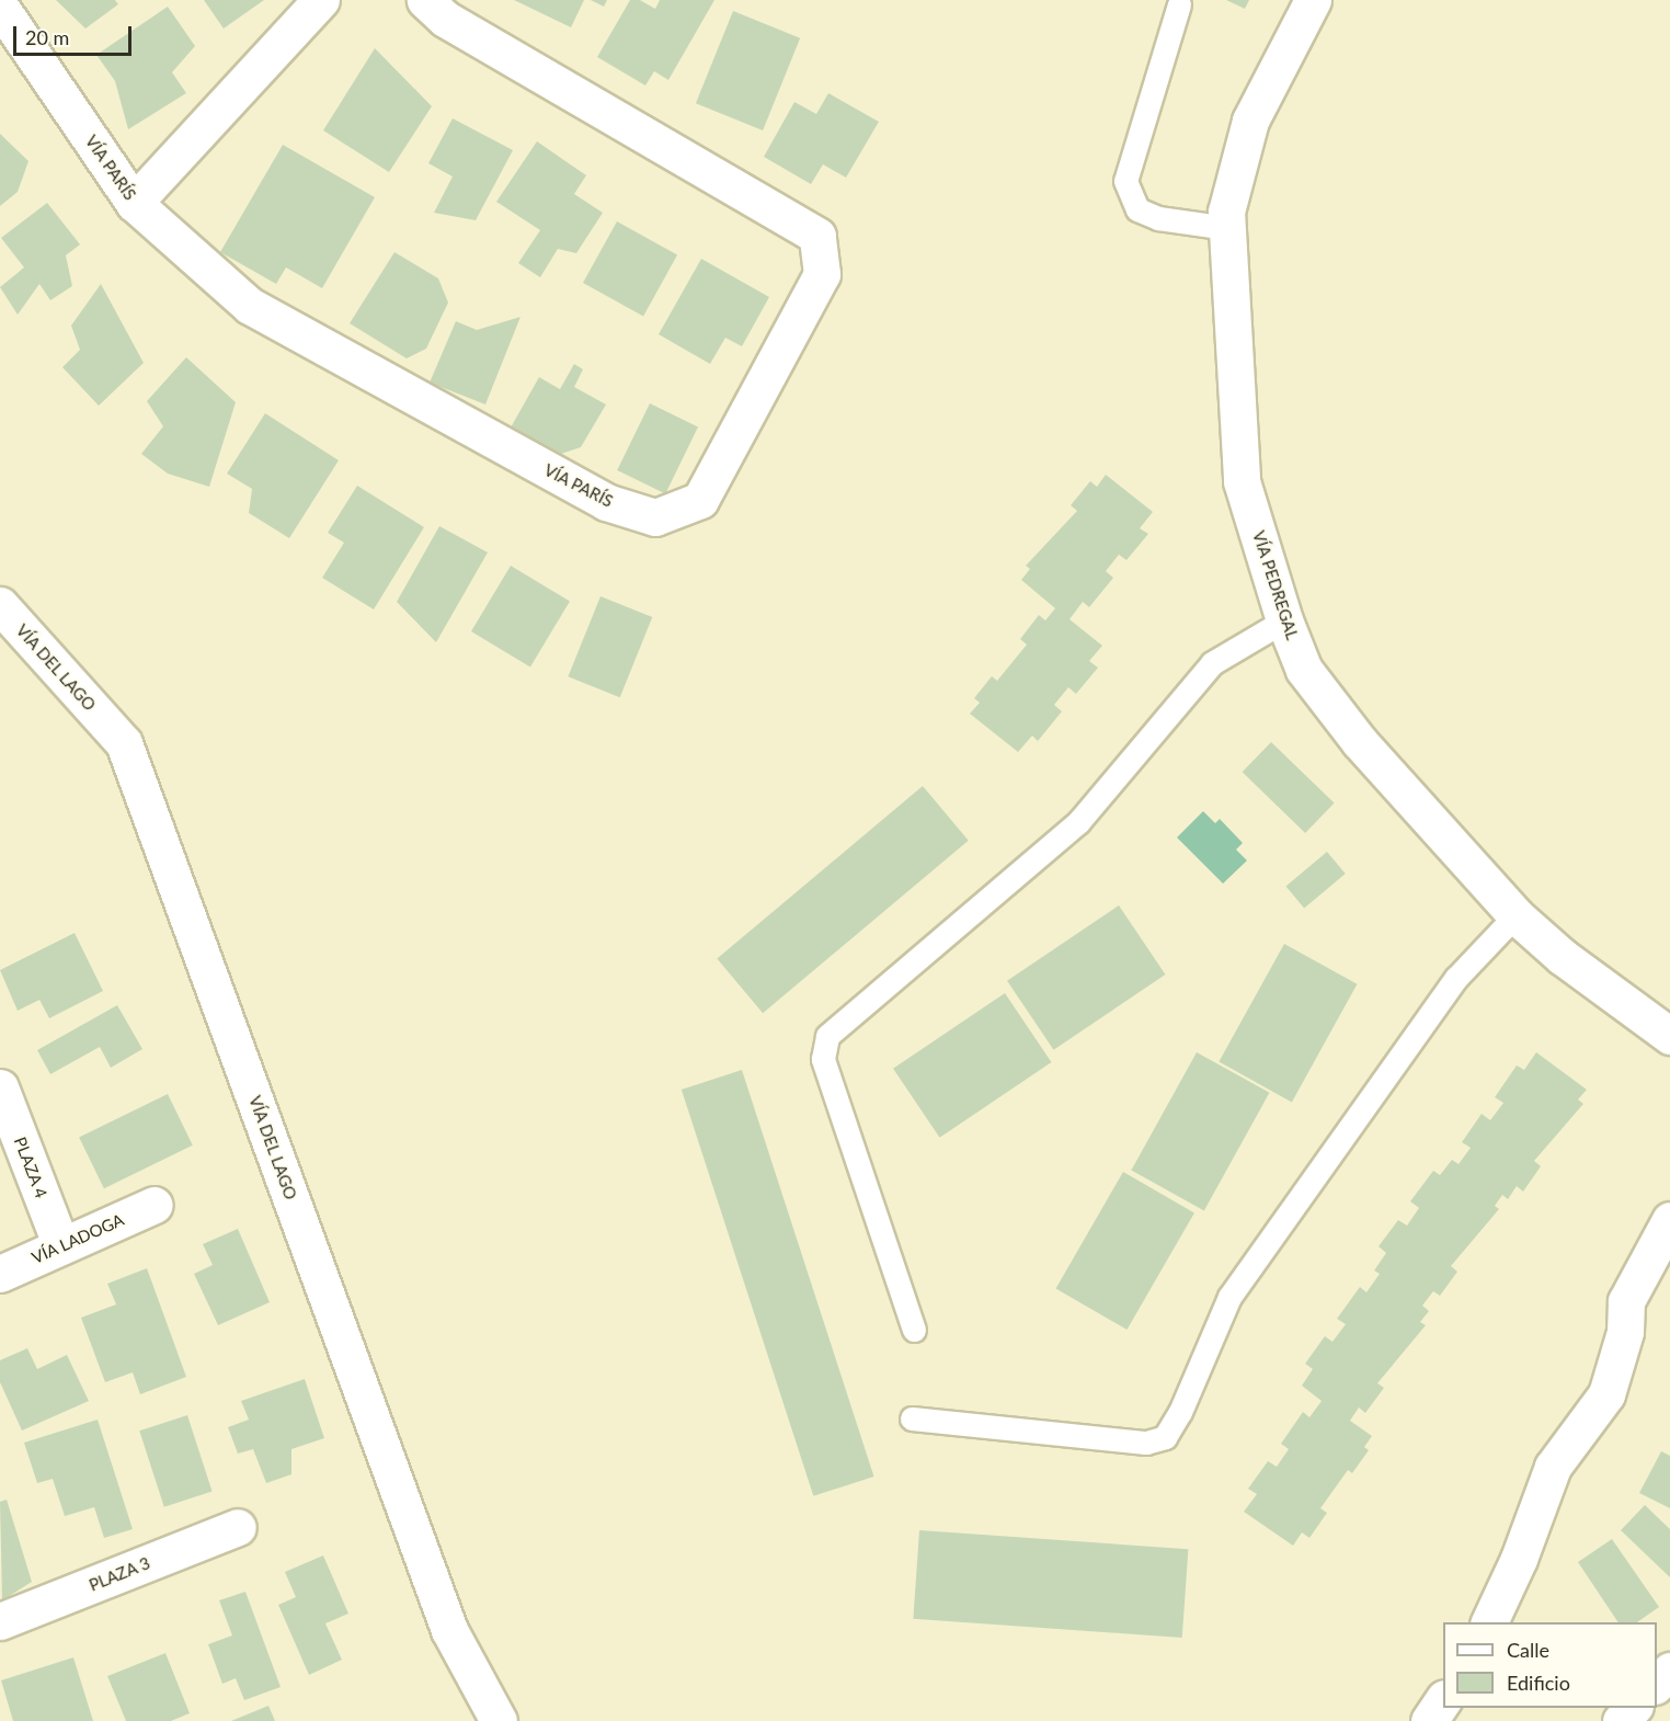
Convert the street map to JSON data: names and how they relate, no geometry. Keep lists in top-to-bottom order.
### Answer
{
  "streets": {
    "street": [
      "VÍA PARÍS",
      "VÍA PEDREGAL",
      "VÍA DEL LAGO",
      "PLAZA 4",
      "VÍA LADOGA",
      "PLAZA 3"
    ]
  },
  "crossings": [
    ["PLAZA 4", "VÍA LADOGA"]
  ],
  "legend": ["Calle", "Edificio"],
  "scale_bar": "20 m"
}
